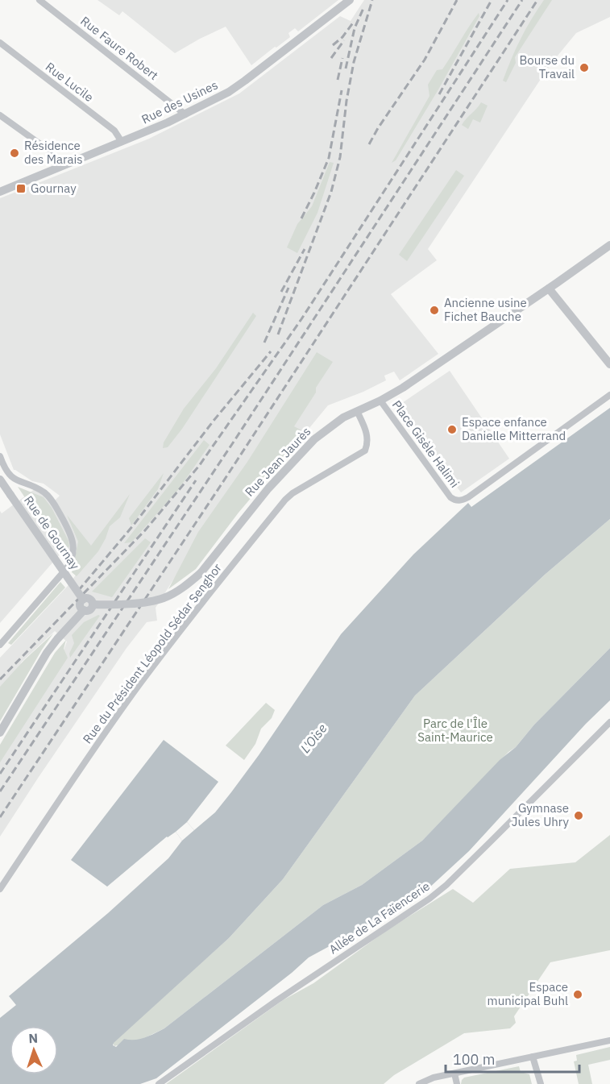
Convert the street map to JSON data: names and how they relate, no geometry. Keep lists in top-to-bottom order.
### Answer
{
  "streets": {
    "street": [
      "Rue Faure Robert",
      "Rue Lucile",
      "Rue des Usines",
      "Place Gisèle Halimi",
      "Rue Jean Jaurès",
      "Rue de Gournay",
      "Rue du Président Léopold Sédar Senghor",
      "Allée de La Faïencerie"
    ]
  },
  "crossings": [
    ["Rue Faure Robert", "Rue des Usines"],
    ["Rue Lucile", "Rue des Usines"],
    ["Place Gisèle Halimi", "Rue Jean Jaurès"],
    ["Rue Jean Jaurès", "Rue de Gournay"],
    ["Rue Jean Jaurès", "Rue du Président Léopold Sédar Senghor"]
  ],
  "water": ["L'Oise"],
  "parks": ["Parc de l'Île Saint-Maurice"],
  "places": {
    "other": [
      "Bourse du Travail",
      "Résidence des Marais",
      "Ancienne usine Fichet Bauche",
      "Espace enfance Danielle Mitterrand",
      "Gymnase Jules Uhry",
      "Espace municipal Buhl"
    ],
    "transit": ["Gournay"]
  },
  "scale_bar": "100 m",
  "north": "top"
}
